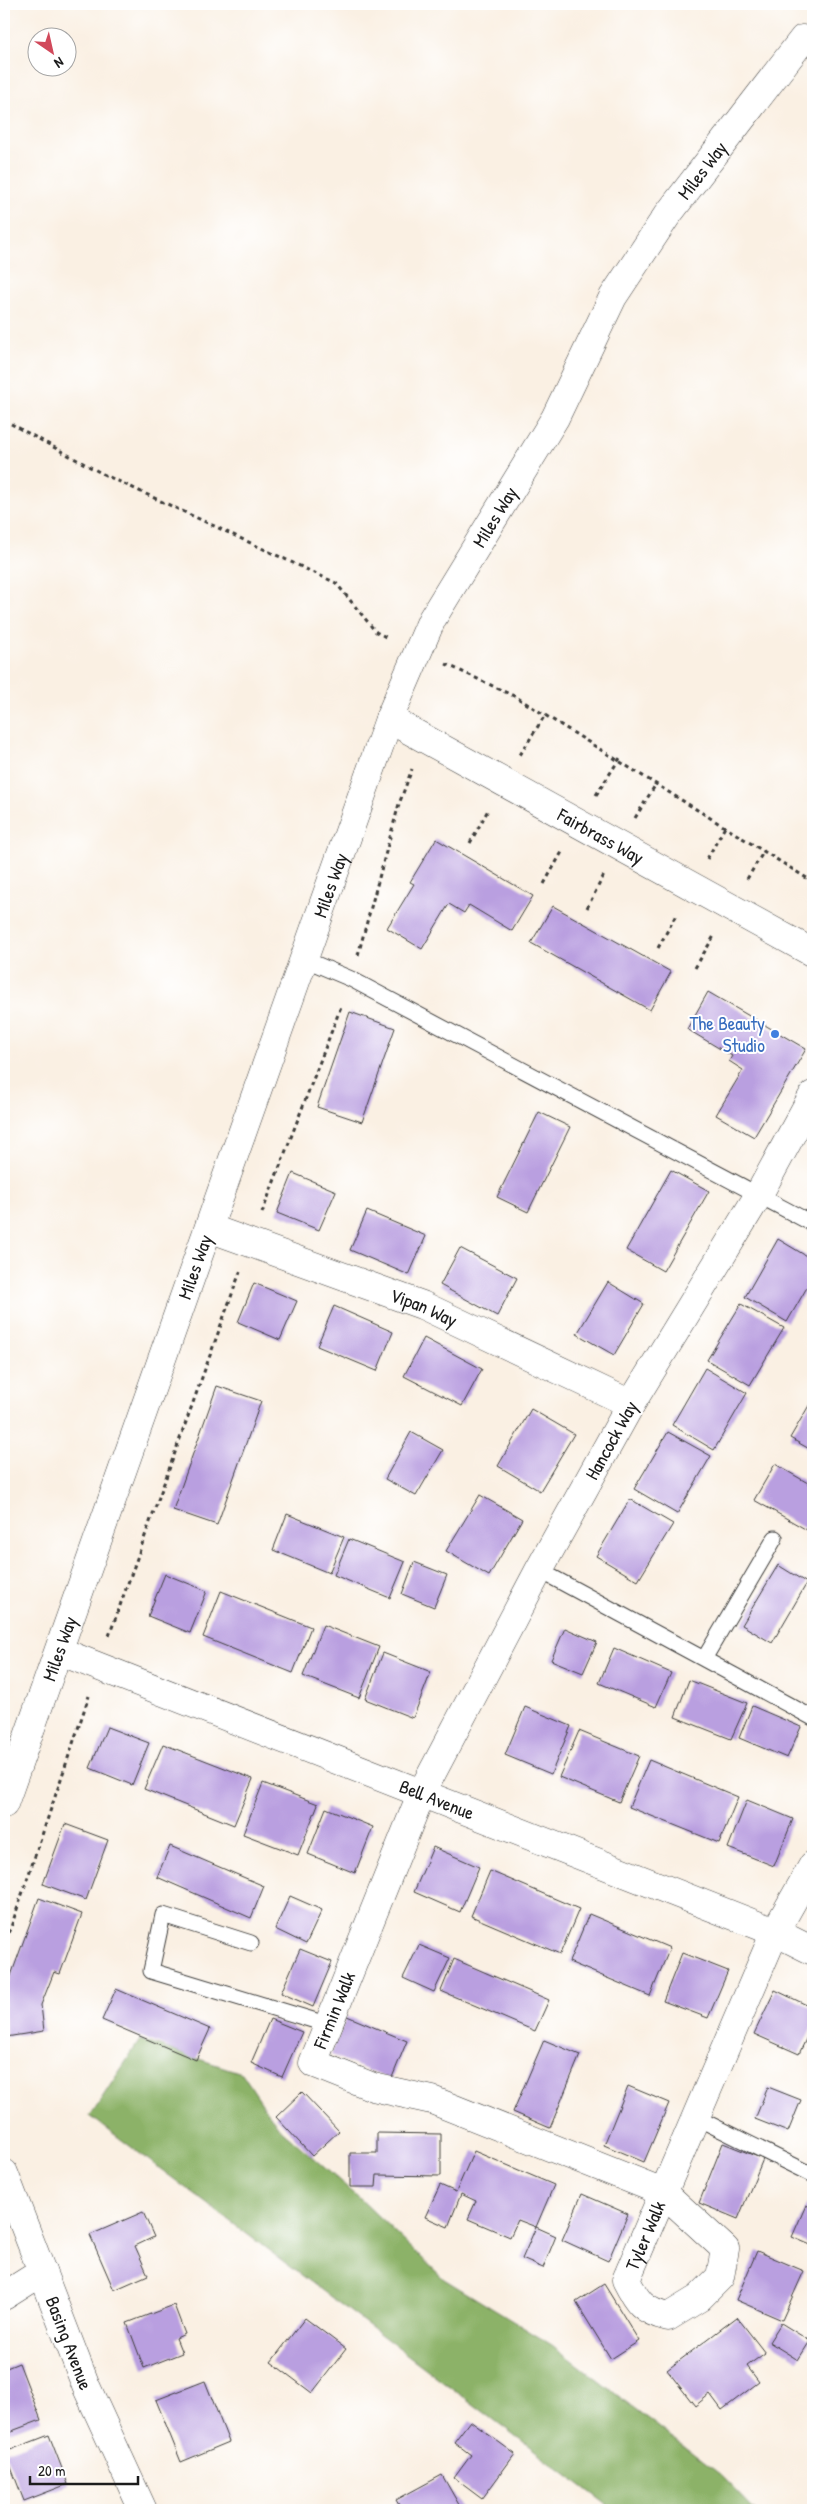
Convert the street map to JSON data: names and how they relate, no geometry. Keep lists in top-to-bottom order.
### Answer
{
  "streets": {
    "street": [
      "Miles Way",
      "Fairbrass Way",
      "Vipan Way",
      "Hancock Way",
      "Bell Avenue",
      "Firmin Walk",
      "Tyler Walk",
      "Basing Avenue"
    ]
  },
  "crossings": [
    ["Miles Way", "Fairbrass Way"],
    ["Miles Way", "Vipan Way"],
    ["Miles Way", "Bell Avenue"],
    ["Vipan Way", "Hancock Way"],
    ["Hancock Way", "Bell Avenue"],
    ["Hancock Way", "Firmin Walk"],
    ["Bell Avenue", "Firmin Walk"],
    ["Bell Avenue", "Tyler Walk"],
    ["Firmin Walk", "Tyler Walk"]
  ],
  "places": ["The Beauty Studio"],
  "scale_bar": "20 m",
  "north": "bottom right"
}
